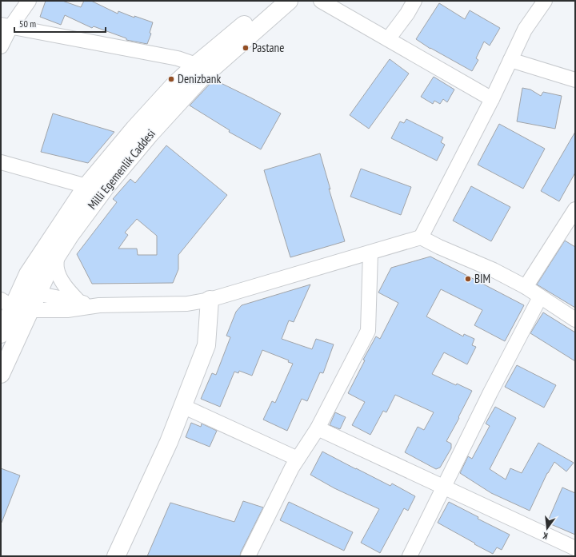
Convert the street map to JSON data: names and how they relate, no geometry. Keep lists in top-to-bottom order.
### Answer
{
  "streets": {
    "street": ["Milli Egemenlik Caddesi"]
  },
  "places": ["Pastane", "Denizbank", "BIM"],
  "scale_bar": "50 m",
  "north": "bottom"
}
